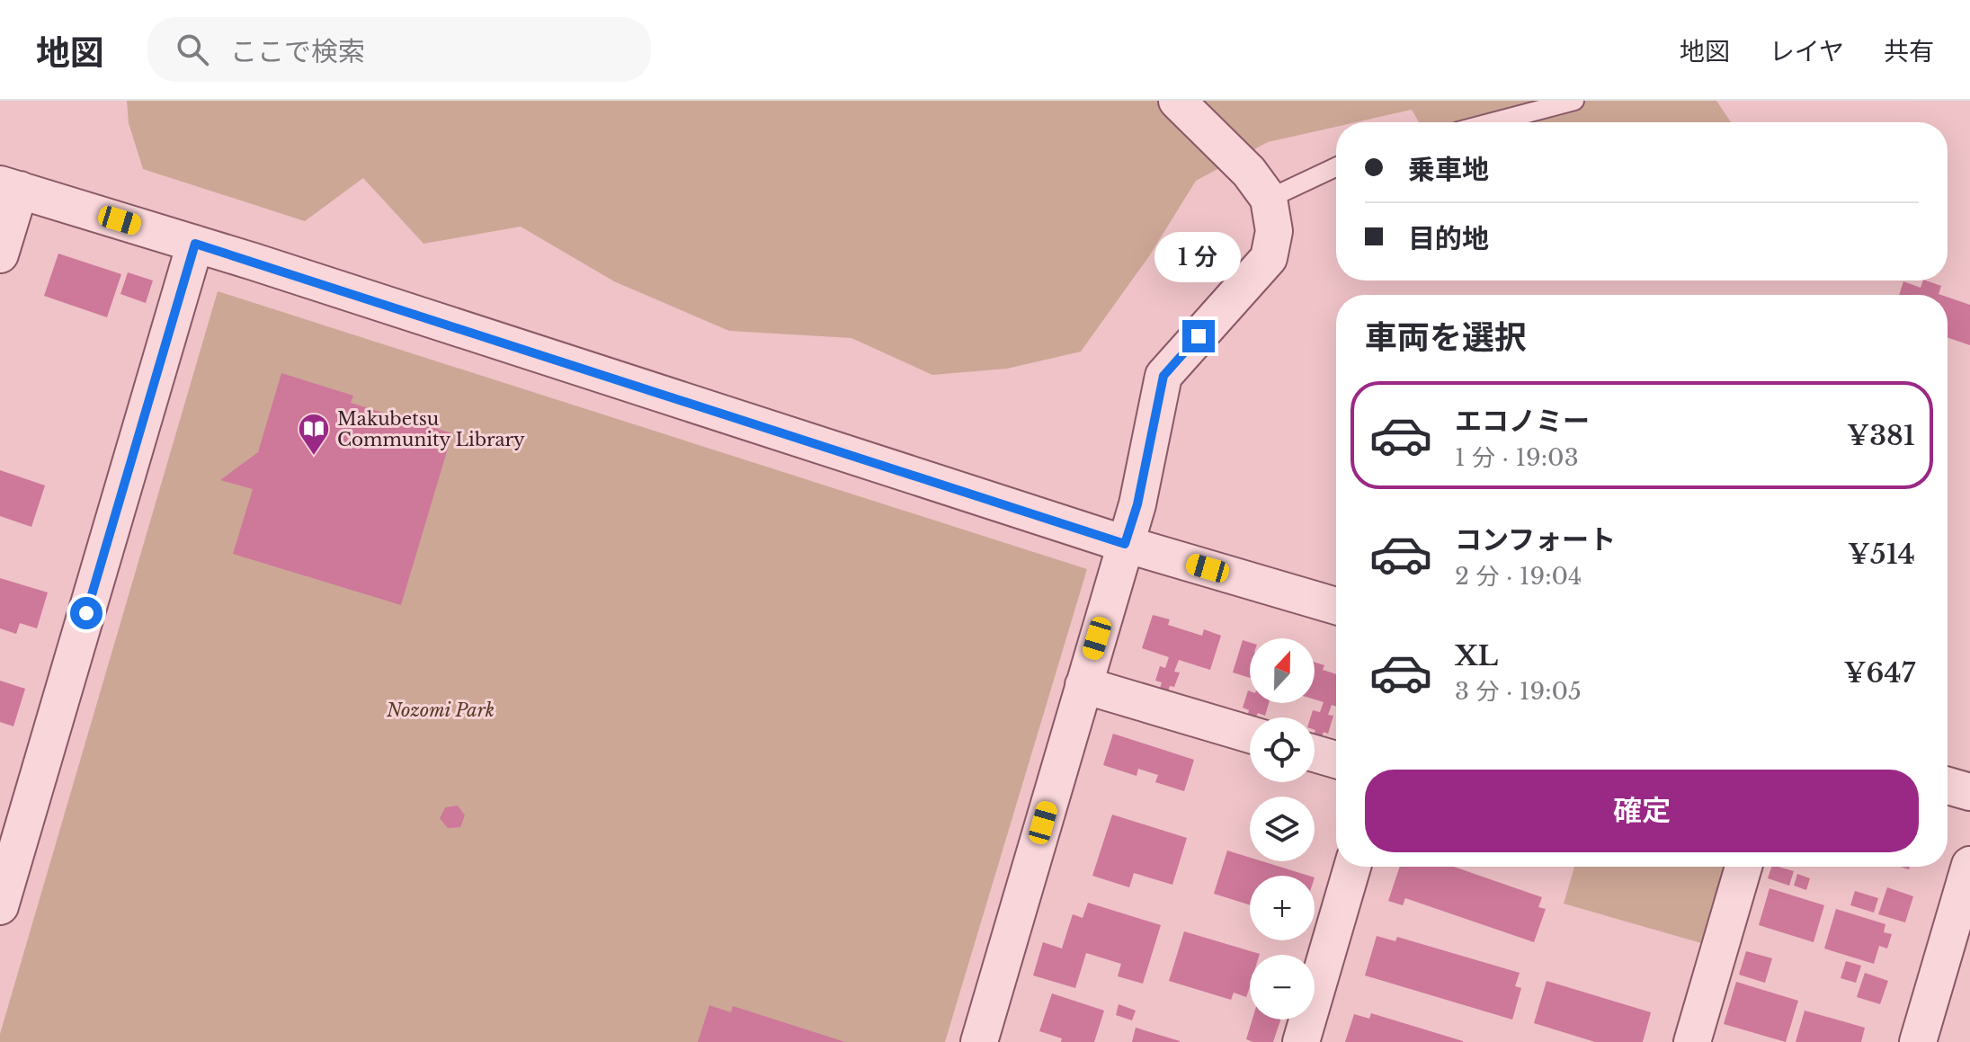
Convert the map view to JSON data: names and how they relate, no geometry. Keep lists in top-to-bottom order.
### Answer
{
  "parks": ["Nozomi Park"],
  "places": {
    "library": ["Makubetsu Community Library"]
  },
  "north": "top",
  "page": {
    "header": "地図",
    "search": "ここで検索",
    "nav": ["地図", "レイヤ", "共有"],
    "banner": ["乗車地", "目的地"],
    "bubble": "1 分",
    "heading": "車両を選択",
    "list": [
      {
        "name": "エコノミー",
        "note": "1 分 · 19:03",
        "value": "¥381"
      },
      {
        "name": "コンフォート",
        "note": "2 分 · 19:04",
        "value": "¥514"
      },
      {
        "name": "XL",
        "note": "3 分 · 19:05",
        "value": "¥647"
      }
    ],
    "map_buttons": ["+", "−"],
    "buttons": "確定"
  }
}
